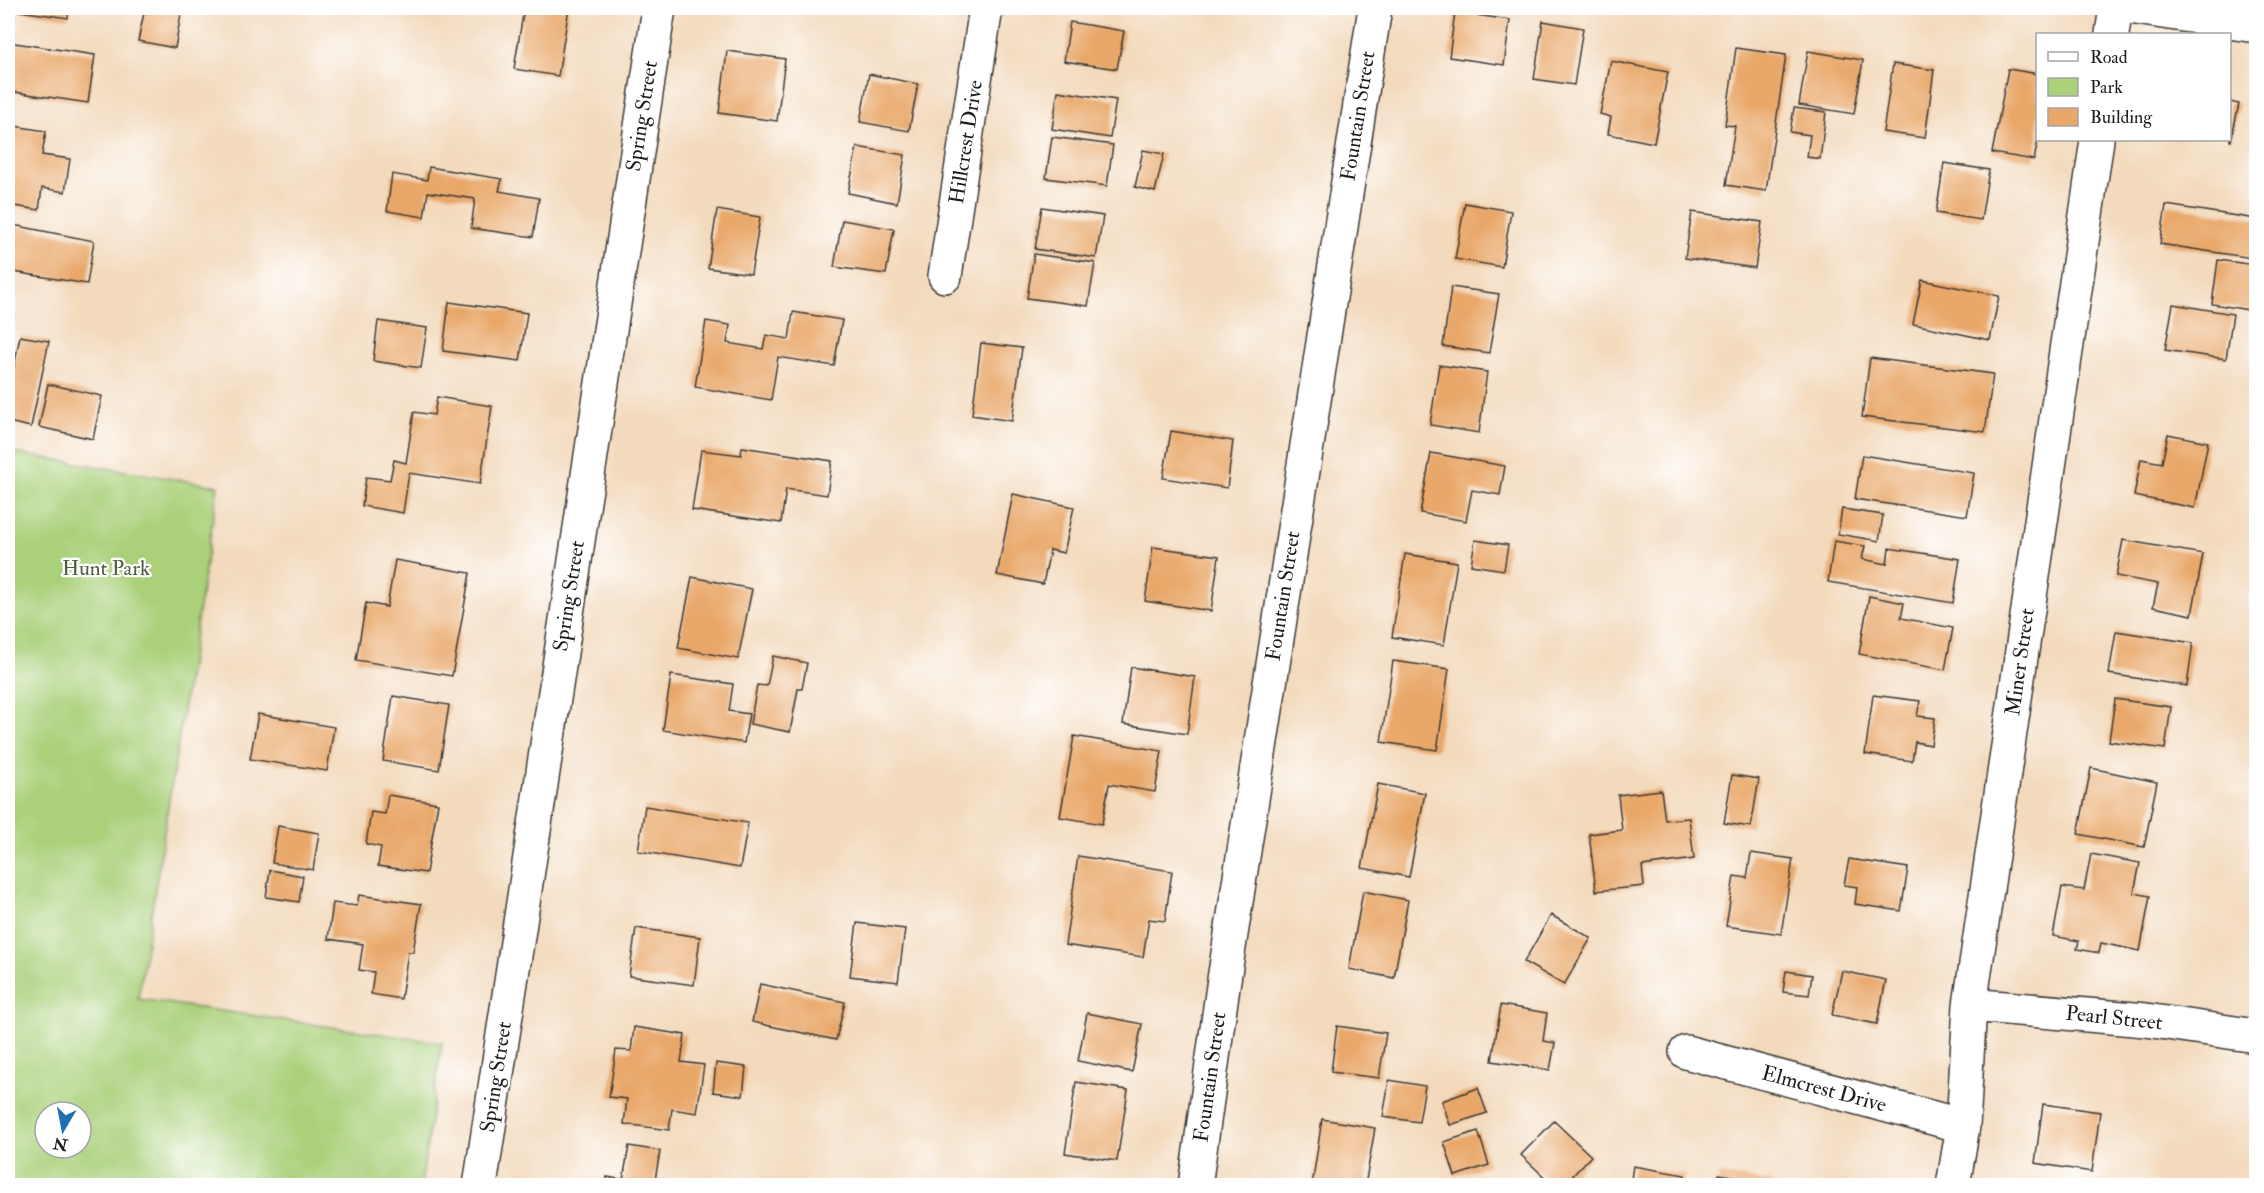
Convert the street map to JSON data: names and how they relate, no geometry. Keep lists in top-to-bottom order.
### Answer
{
  "streets": {
    "street": [
      "Spring Street",
      "Fountain Street",
      "Hillcrest Drive",
      "Miner Street",
      "Pearl Street",
      "Elmcrest Drive"
    ]
  },
  "crossings": [
    ["Miner Street", "Pearl Street"],
    ["Miner Street", "Elmcrest Drive"]
  ],
  "parks": ["Hunt Park"],
  "legend": ["Road", "Park", "Building"],
  "north": "bottom"
}
